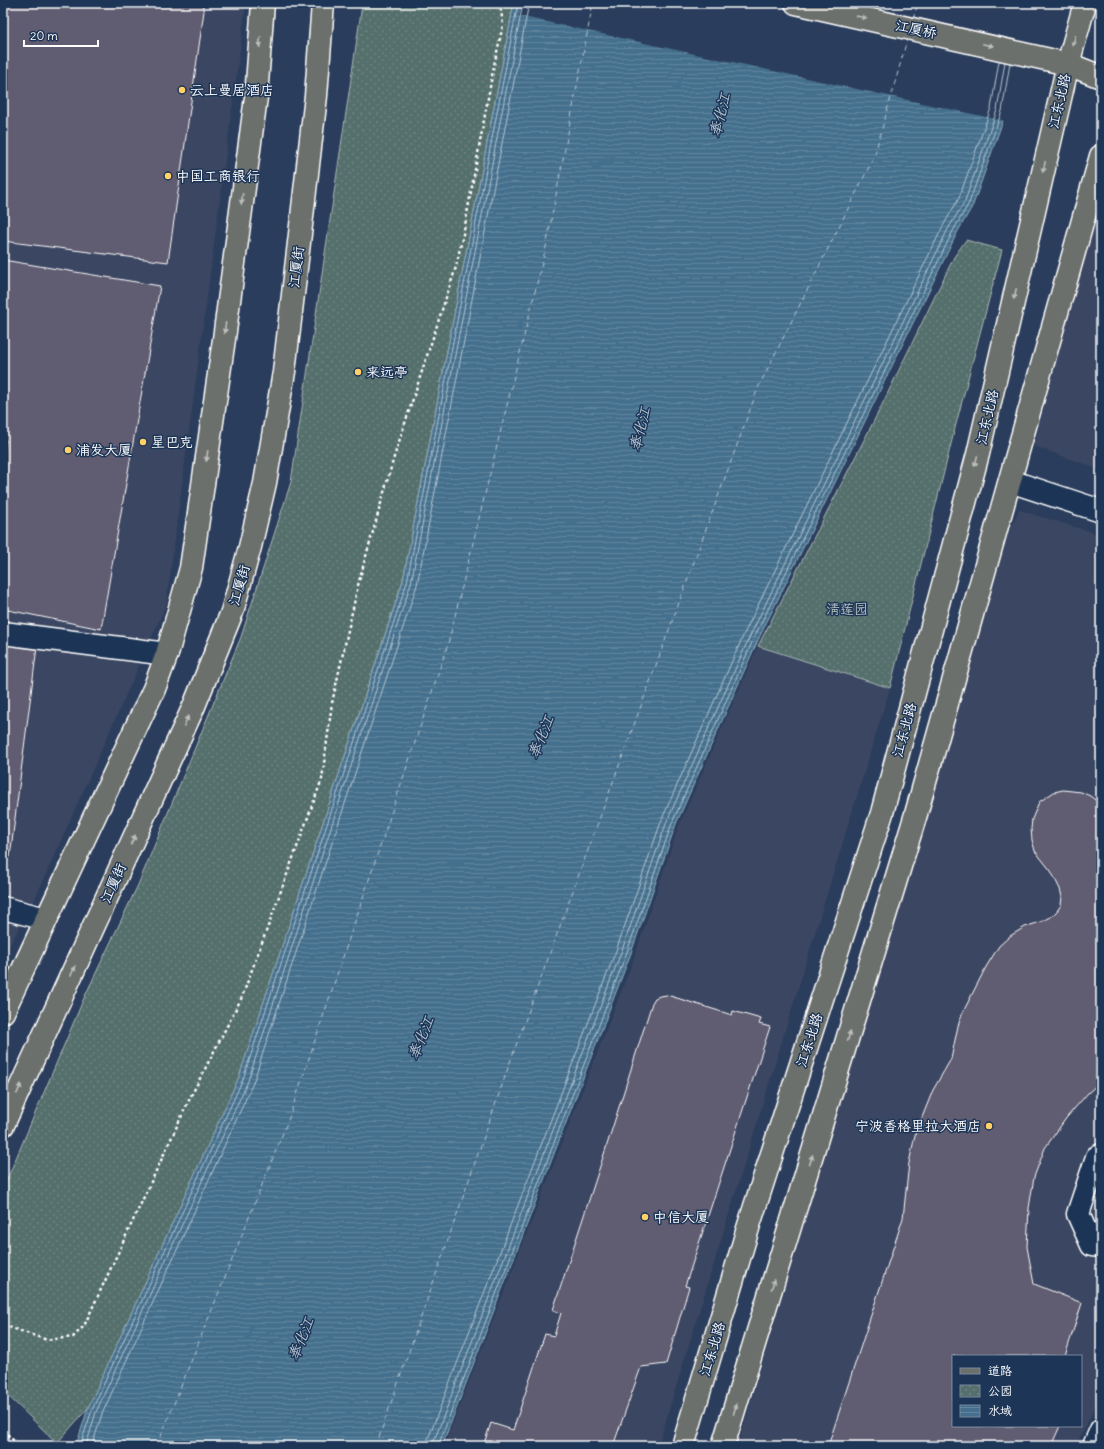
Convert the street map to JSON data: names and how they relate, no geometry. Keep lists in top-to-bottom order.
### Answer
{
  "streets": {
    "main road": ["江厦桥", "江东北路", "江厦街"]
  },
  "crossings": [
    ["江厦桥", "江东北路"]
  ],
  "one_way": ["江厦桥"],
  "water": ["奉化江"],
  "parks": ["清莲园"],
  "places": [
    "云上曼居酒店",
    "中国工商银行",
    "来远亭",
    "星巴克",
    "浦发大厦",
    "宁波香格里拉大酒店",
    "中信大厦"
  ],
  "legend": ["道路", "公园", "水域"],
  "scale_bar": "20 m"
}
